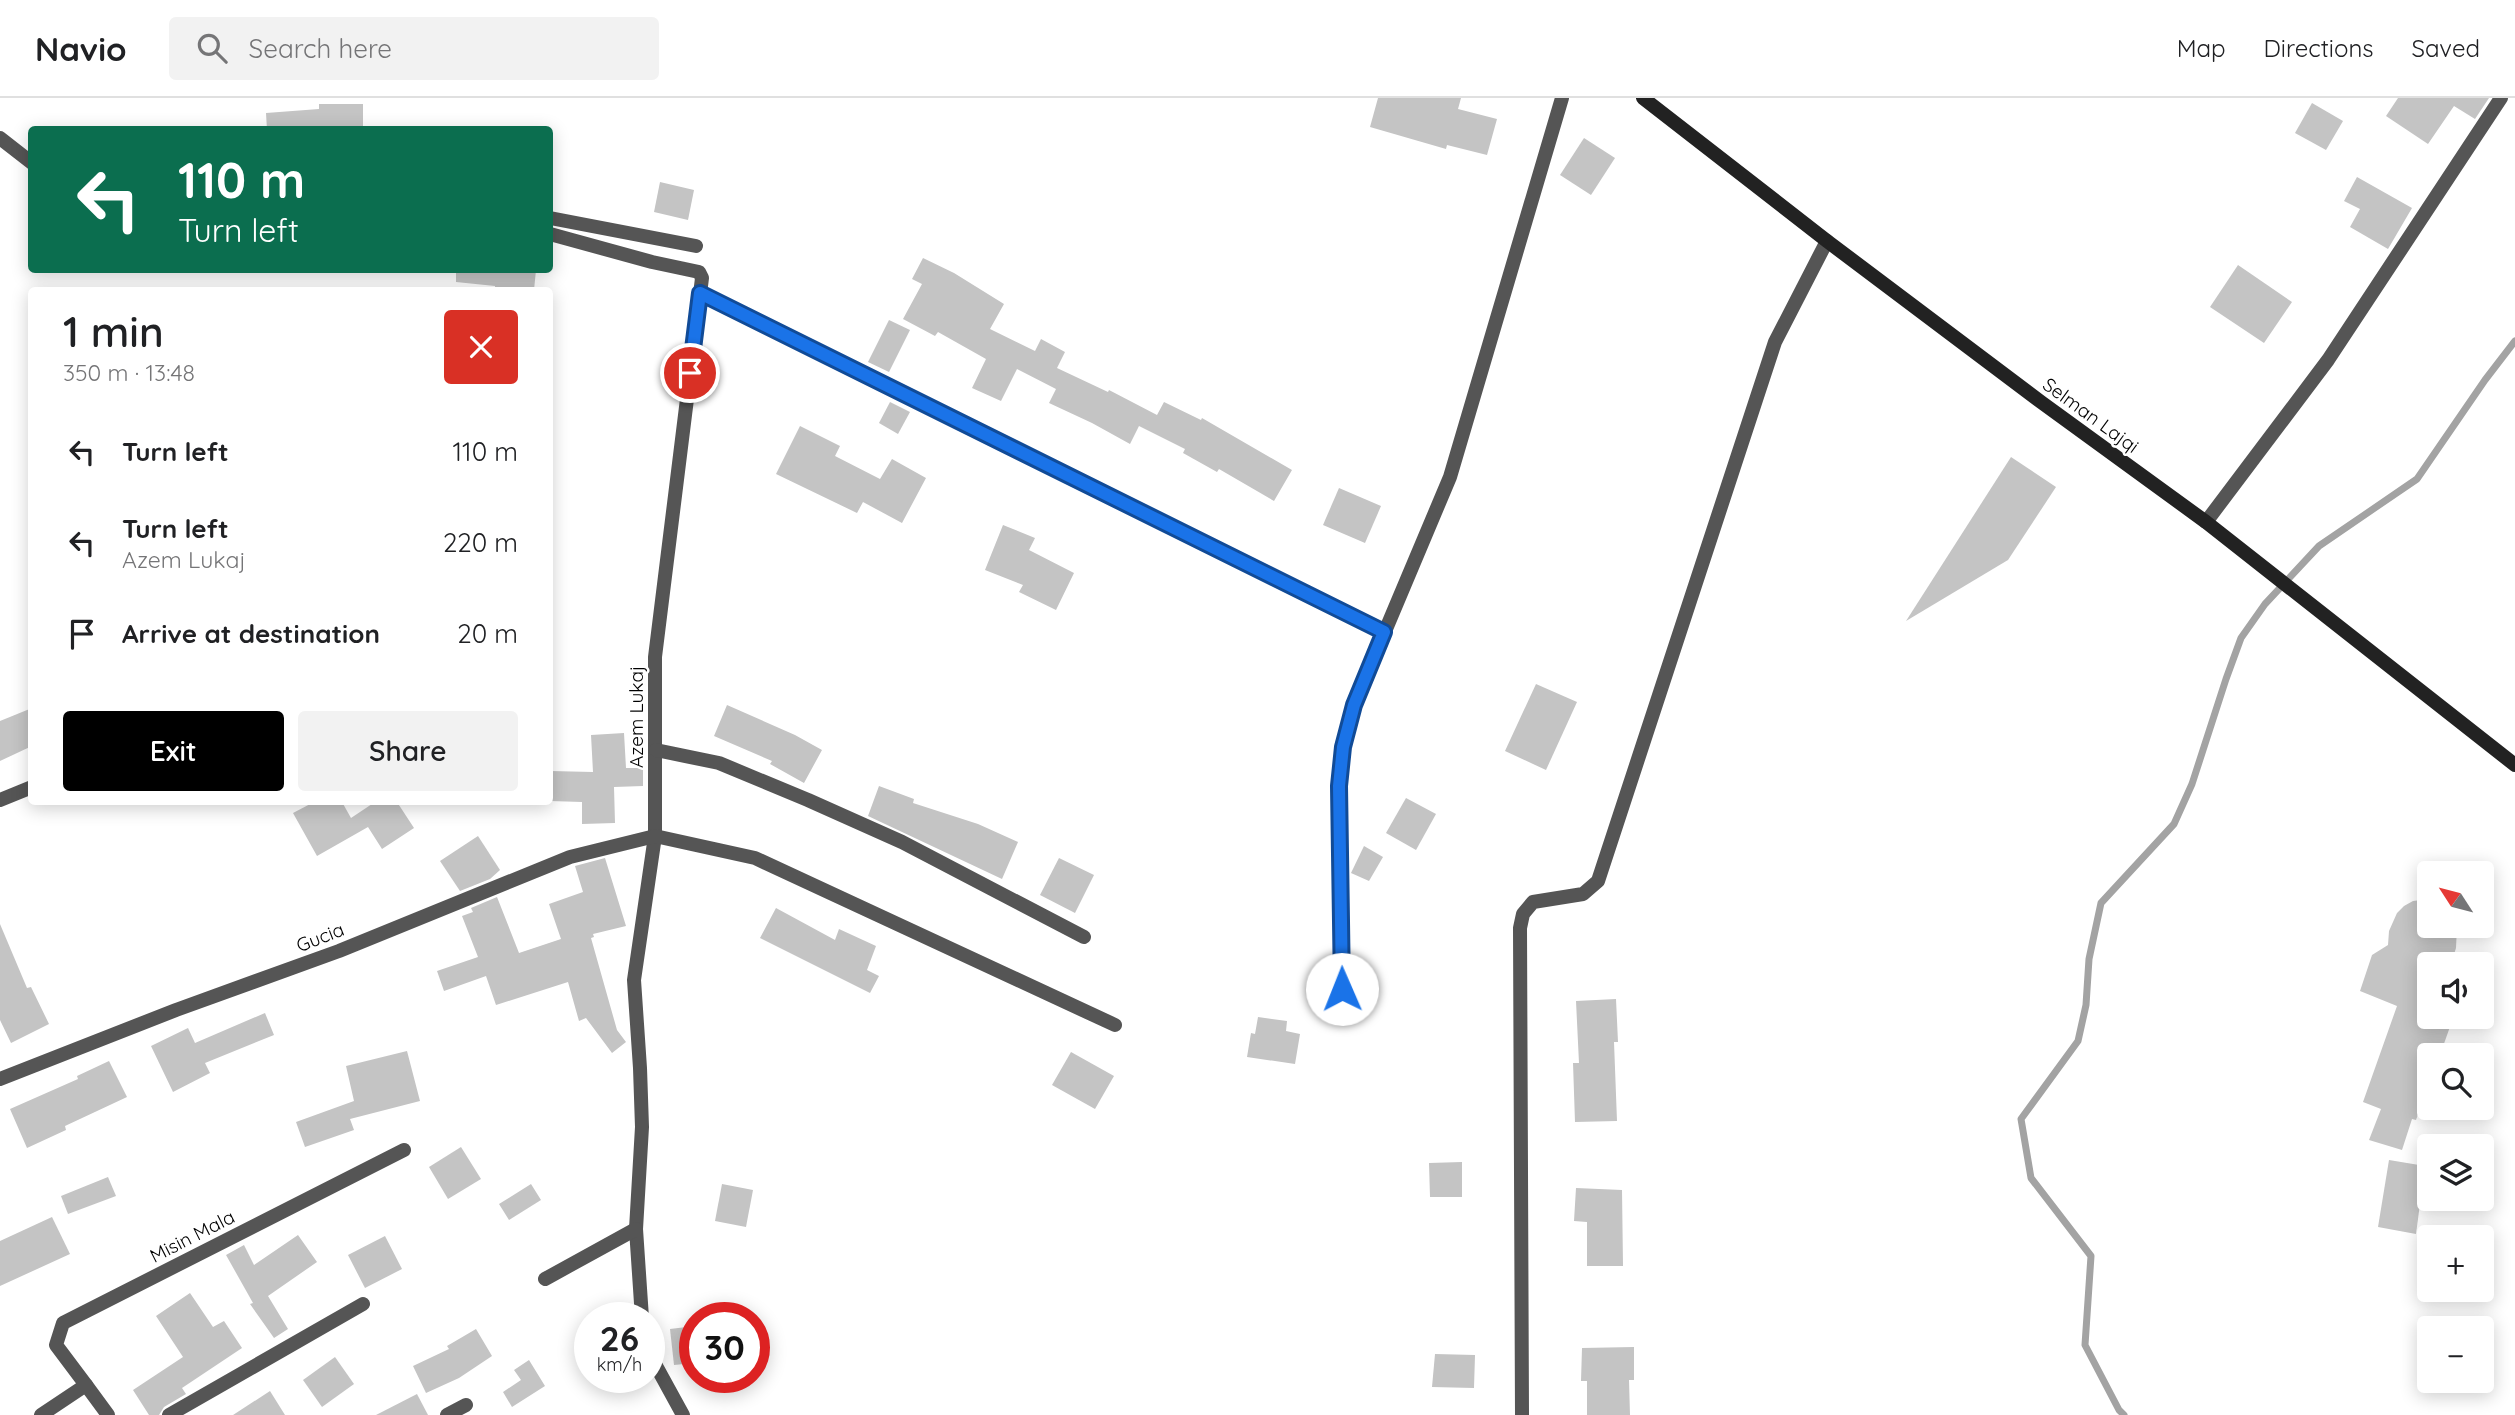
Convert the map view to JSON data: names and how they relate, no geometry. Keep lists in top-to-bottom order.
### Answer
{
  "streets": {
    "street": [
      "Selman Lajqi",
      "Azem Lukaj",
      "Gucia",
      "Misin Mala"
    ]
  },
  "crossings": [
    ["Azem Lukaj", "Gucia"]
  ],
  "north": "top left",
  "page": {
    "header": "Navio",
    "search": "Search here",
    "nav": ["Map", "Directions", "Saved"],
    "turn": ["110 m", "Turn left"],
    "heading": ["1 min", "350 m · 13:48"],
    "list": [
      {
        "name": "Turn left",
        "value": "110 m"
      },
      {
        "name": "Turn left",
        "note": "Azem Lukaj",
        "value": "220 m"
      },
      {
        "name": "Arrive at destination",
        "value": "20 m"
      }
    ],
    "buttons": ["Exit", "Share"],
    "map_buttons": ["+", "−"],
    "speed": "26 km/h",
    "limit": "30"
  }
}
